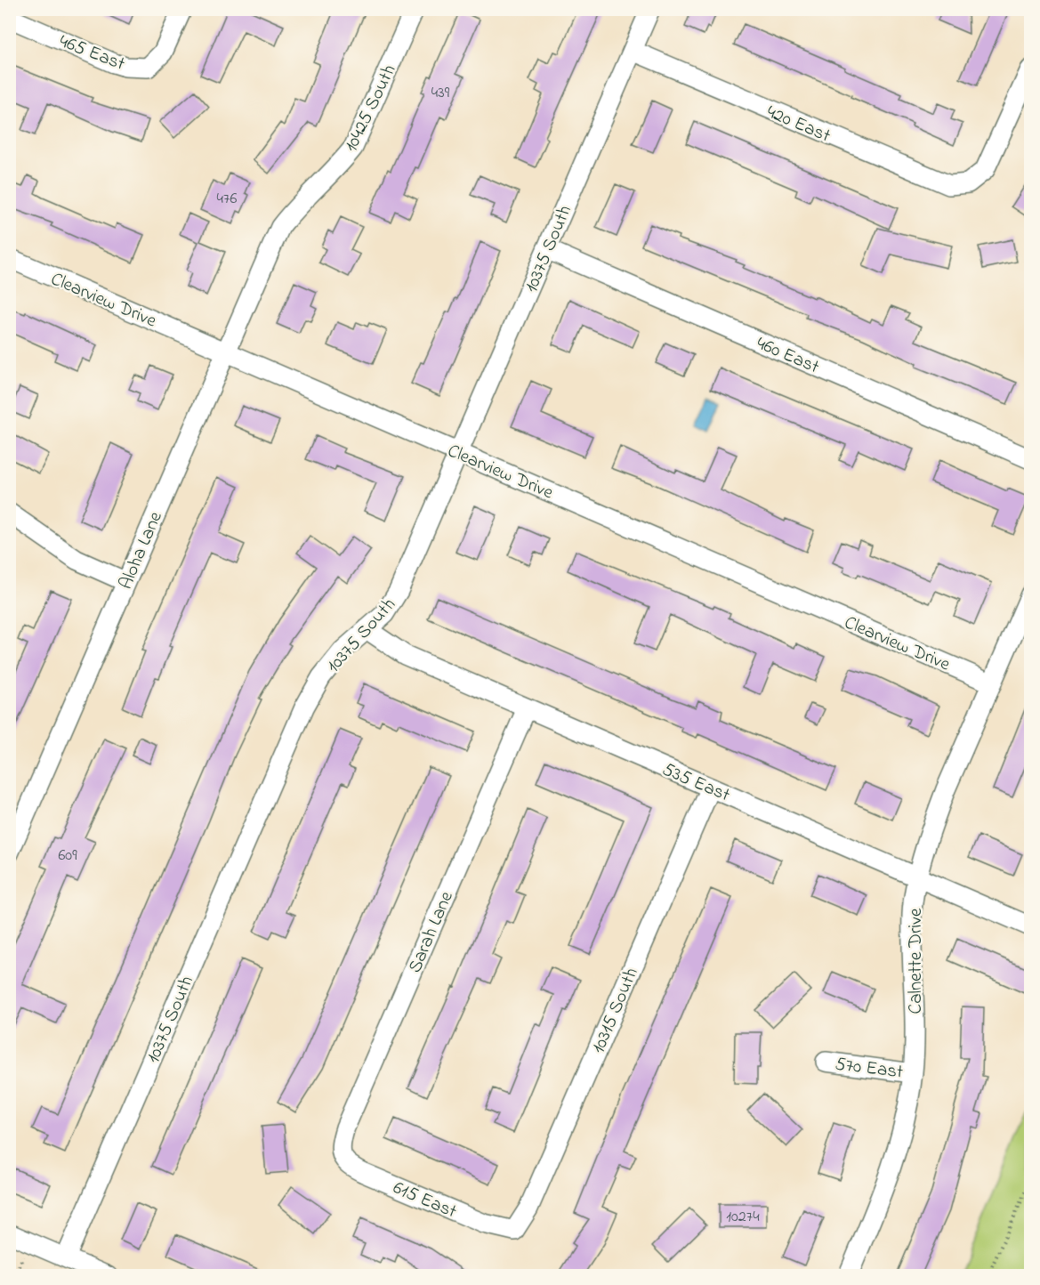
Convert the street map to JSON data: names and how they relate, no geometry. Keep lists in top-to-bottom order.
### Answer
{
  "streets": {
    "street": [
      "465 East",
      "10425 South",
      "420 East",
      "10375 South",
      "Clearview Drive",
      "460 East",
      "Aloha Lane",
      "535 East",
      "Sarah Lane",
      "Calnette Drive",
      "10315 South",
      "570 East",
      "615 East"
    ]
  },
  "crossings": [
    ["10425 South", "Aloha Lane"],
    ["420 East", "10375 South"],
    ["10375 South", "Clearview Drive"],
    ["10375 South", "460 East"],
    ["10375 South", "535 East"],
    ["Clearview Drive", "Aloha Lane"],
    ["Clearview Drive", "Calnette Drive"],
    ["535 East", "Sarah Lane"],
    ["535 East", "Calnette Drive"],
    ["535 East", "10315 South"],
    ["Sarah Lane", "615 East"],
    ["Calnette Drive", "570 East"],
    ["10315 South", "615 East"]
  ],
  "house_numbers": [
    "439",
    "476",
    "609",
    "10274"
  ]
}
